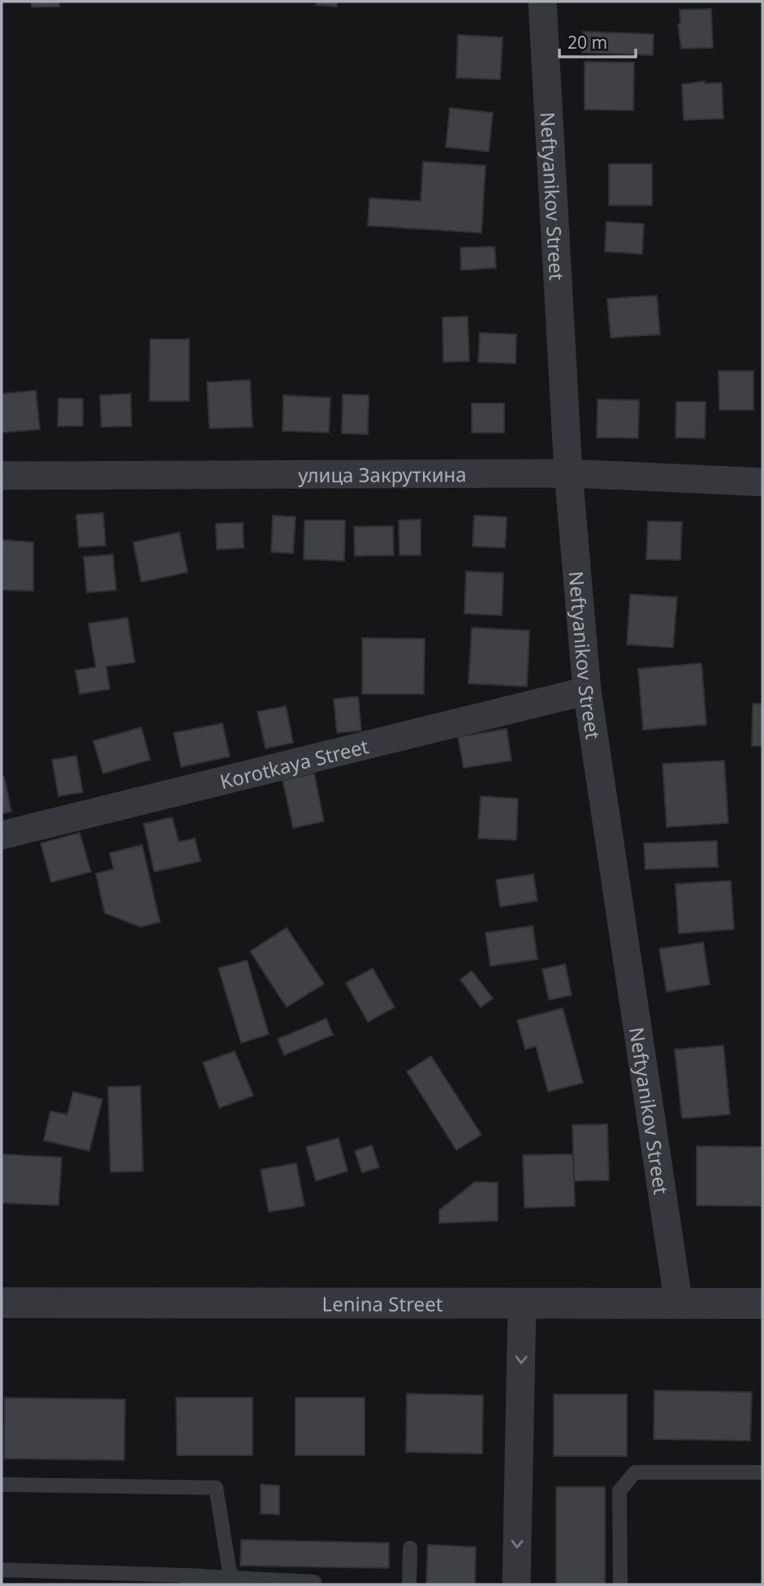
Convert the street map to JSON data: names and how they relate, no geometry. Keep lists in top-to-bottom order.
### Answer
{
  "streets": {
    "street": [
      "Neftyanikov Street",
      "улица Закруткина",
      "Korotkaya Street",
      "Lenina Street"
    ]
  },
  "crossings": [
    ["Neftyanikov Street", "улица Закруткина"],
    ["Neftyanikov Street", "Korotkaya Street"],
    ["Neftyanikov Street", "Lenina Street"]
  ],
  "scale_bar": "20 m"
}
